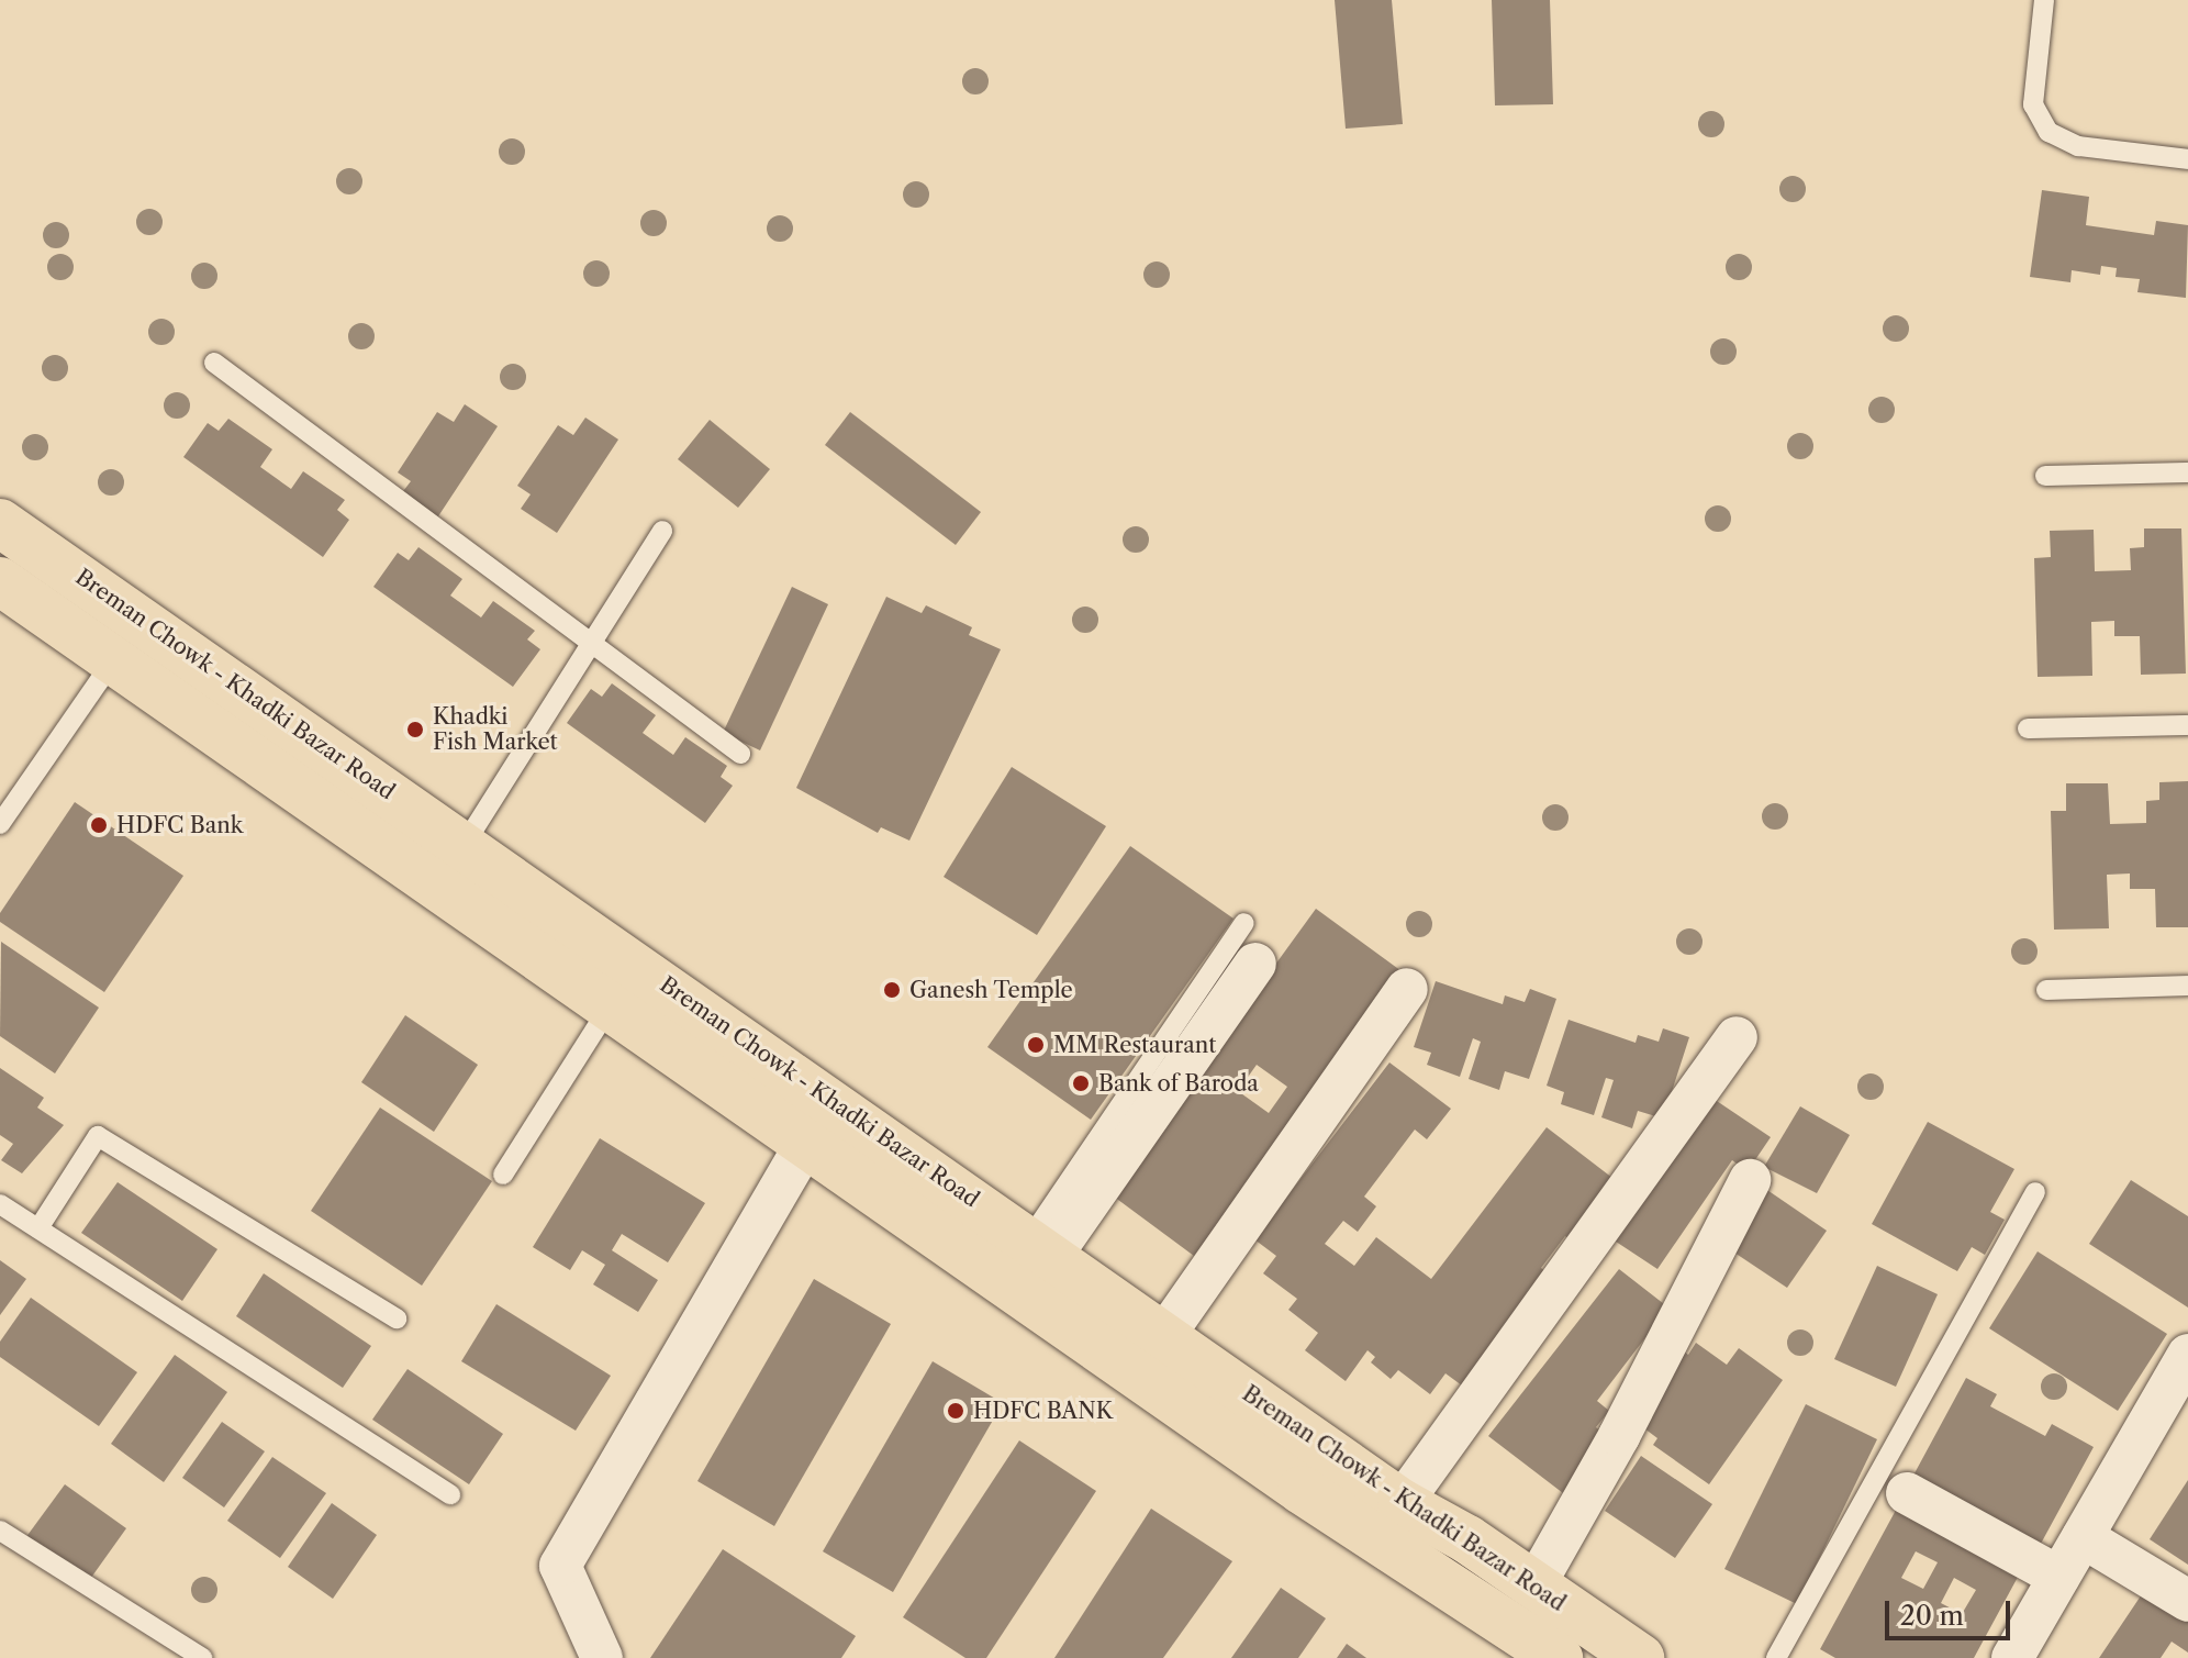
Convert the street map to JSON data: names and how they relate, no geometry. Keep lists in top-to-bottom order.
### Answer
{
  "streets": {
    "main road": ["Breman Chowk - Khadki Bazar Road"]
  },
  "places": [
    "Khadki Fish Market",
    "HDFC Bank",
    "Ganesh Temple",
    "MM Restaurant",
    "Bank of Baroda",
    "HDFC BANK"
  ],
  "scale_bar": "20 m"
}
